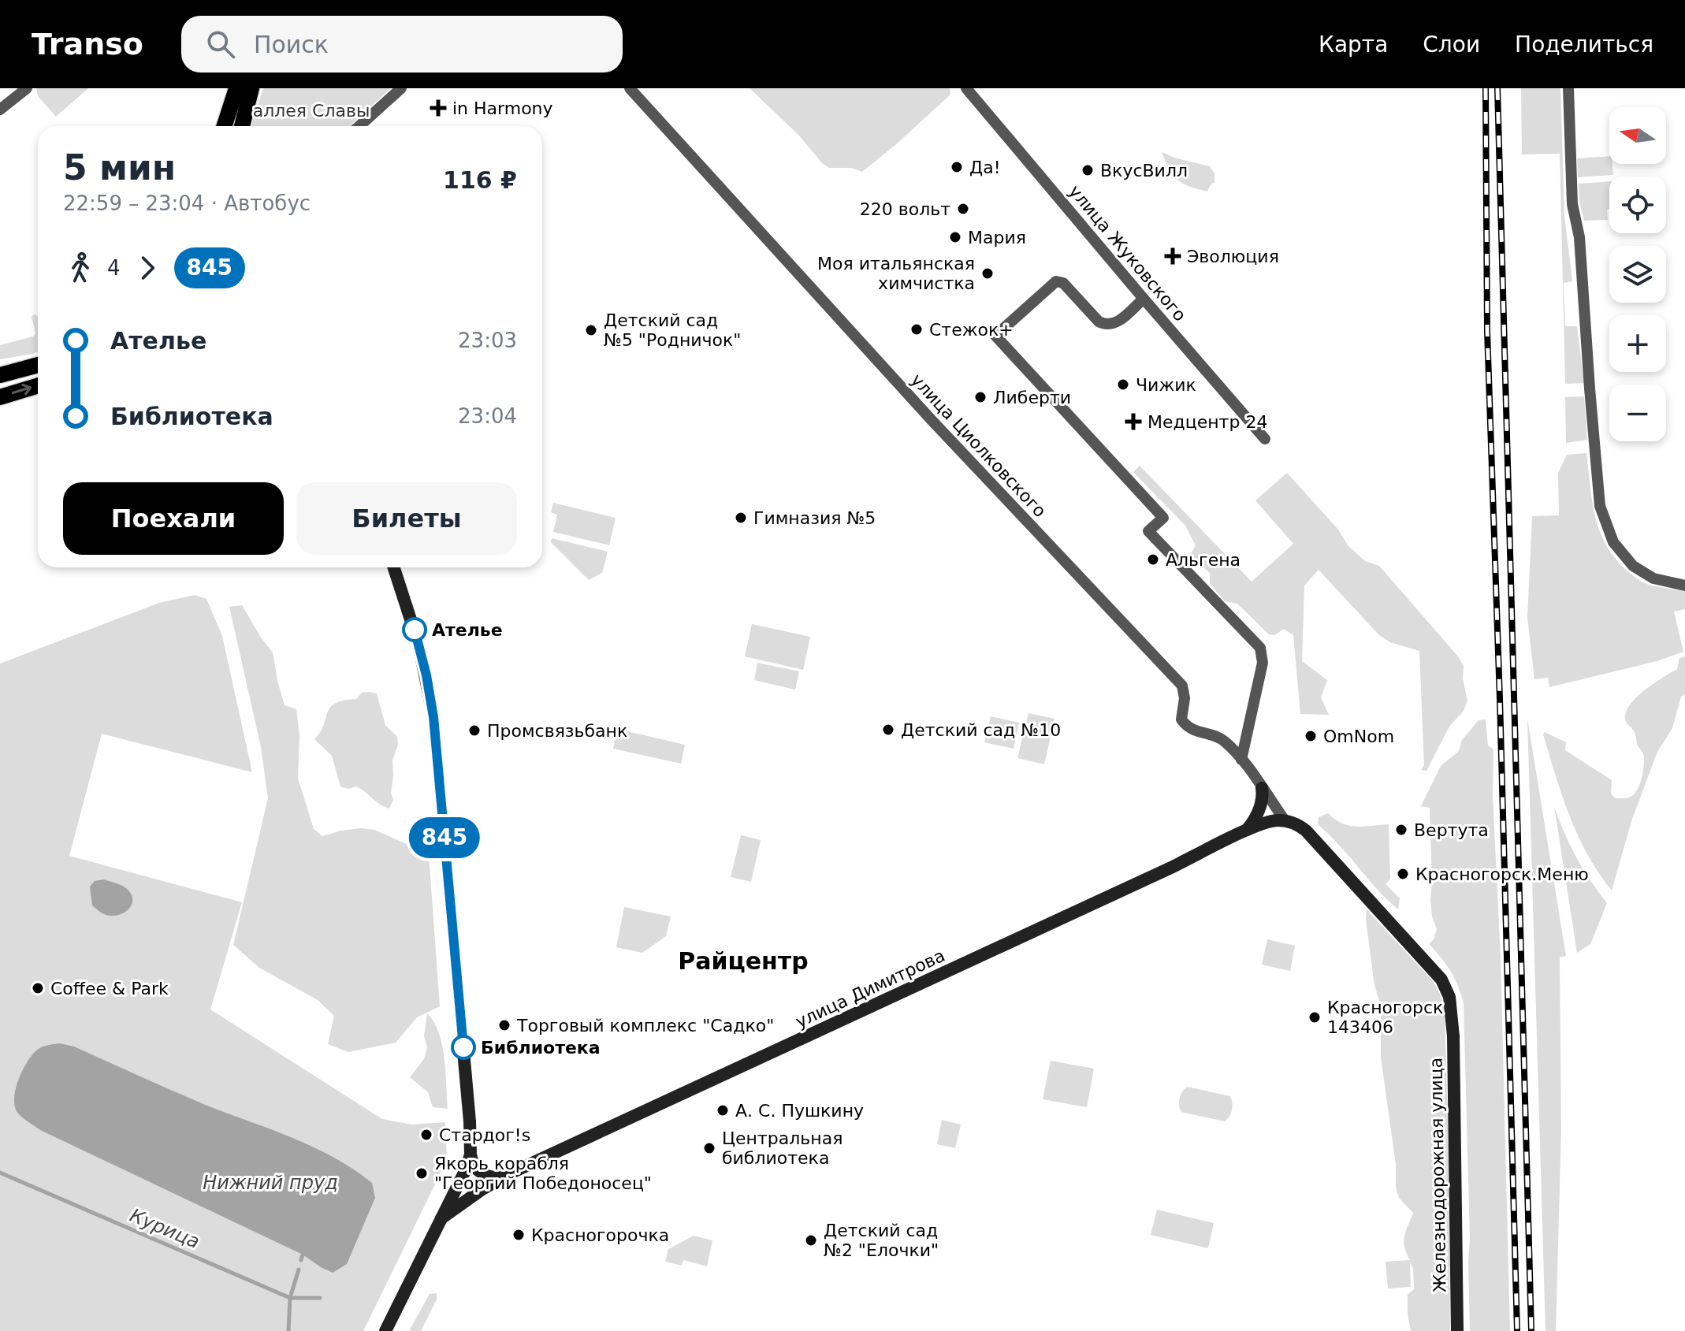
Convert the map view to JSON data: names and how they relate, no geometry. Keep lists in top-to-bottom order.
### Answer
{
  "streets": {
    "street": [
      "улица Жуковского",
      "улица Циолковского",
      "улица Димитрова",
      "Железнодорожная улица"
    ]
  },
  "crossings": [
    ["улица Циолковского", "улица Димитрова"],
    ["улица Циолковского", "Железнодорожная улица"],
    ["улица Димитрова", "Железнодорожная улица"]
  ],
  "districts": ["Райцентр"],
  "water": ["Нижний пруд", "Курица"],
  "parks": ["аллея Славы"],
  "places": {
    "health": ["in Harmony", "Эволюция", "Медцентр 24"],
    "other": [
      "Да!",
      "ВкусВилл",
      "220 вольт",
      "Мария",
      "Моя итальянская химчистка",
      "Стежок+",
      "Детский сад №5 \"Родничок\"",
      "Чижик",
      "Либерти",
      "Гимназия №5",
      "Альгена",
      "Ателье",
      "Детский сад №10",
      "Промсвязьбанк",
      "OmNom",
      "Вертута",
      "Красногорск.Меню",
      "Coffee & Park",
      "Красногорск 143406",
      "Торговый комплекс \"Садко\"",
      "Библиотека",
      "А. С. Пушкину",
      "Стардог!s",
      "Центральная библиотека",
      "Якорь корабля \"Георгий Победоносец\"",
      "Красногорочка",
      "Детский сад №2 \"Елочки\""
    ]
  },
  "lines": ["bus line 845"],
  "north": "left",
  "page": {
    "header": "Transo",
    "search": "Поиск",
    "nav": ["Карта", "Слои", "Поделиться"],
    "on_map": "845",
    "map_buttons": ["+", "−"],
    "heading": ["5 мин", "22:59 – 23:04 · Автобус", "116 ₽"],
    "legs": ["4", "845"],
    "list": [
      {
        "name": "Ателье",
        "value": "23:03"
      },
      {
        "name": "Библиотека",
        "value": "23:04"
      }
    ],
    "buttons": ["Поехали", "Билеты"]
  }
}
